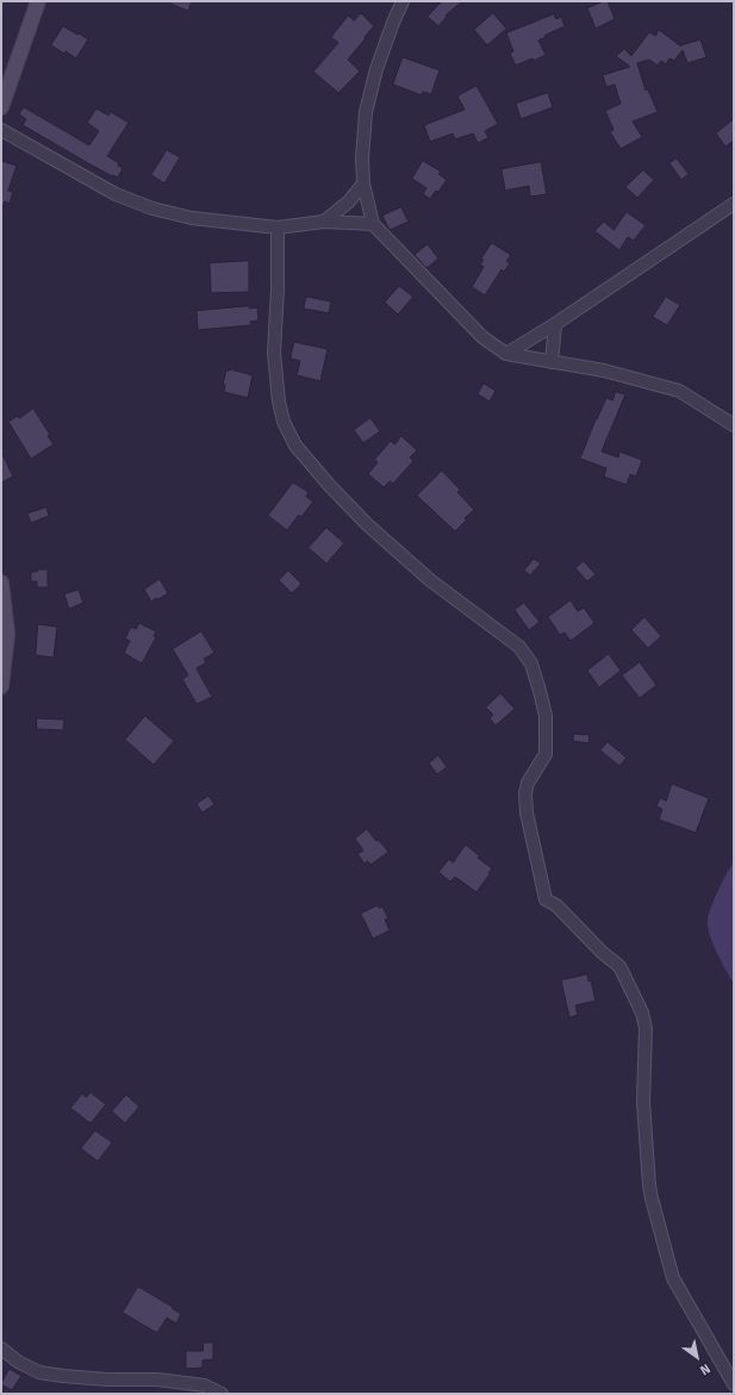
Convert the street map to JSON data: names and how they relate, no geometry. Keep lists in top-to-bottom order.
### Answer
{
  "north": "bottom right"
}
